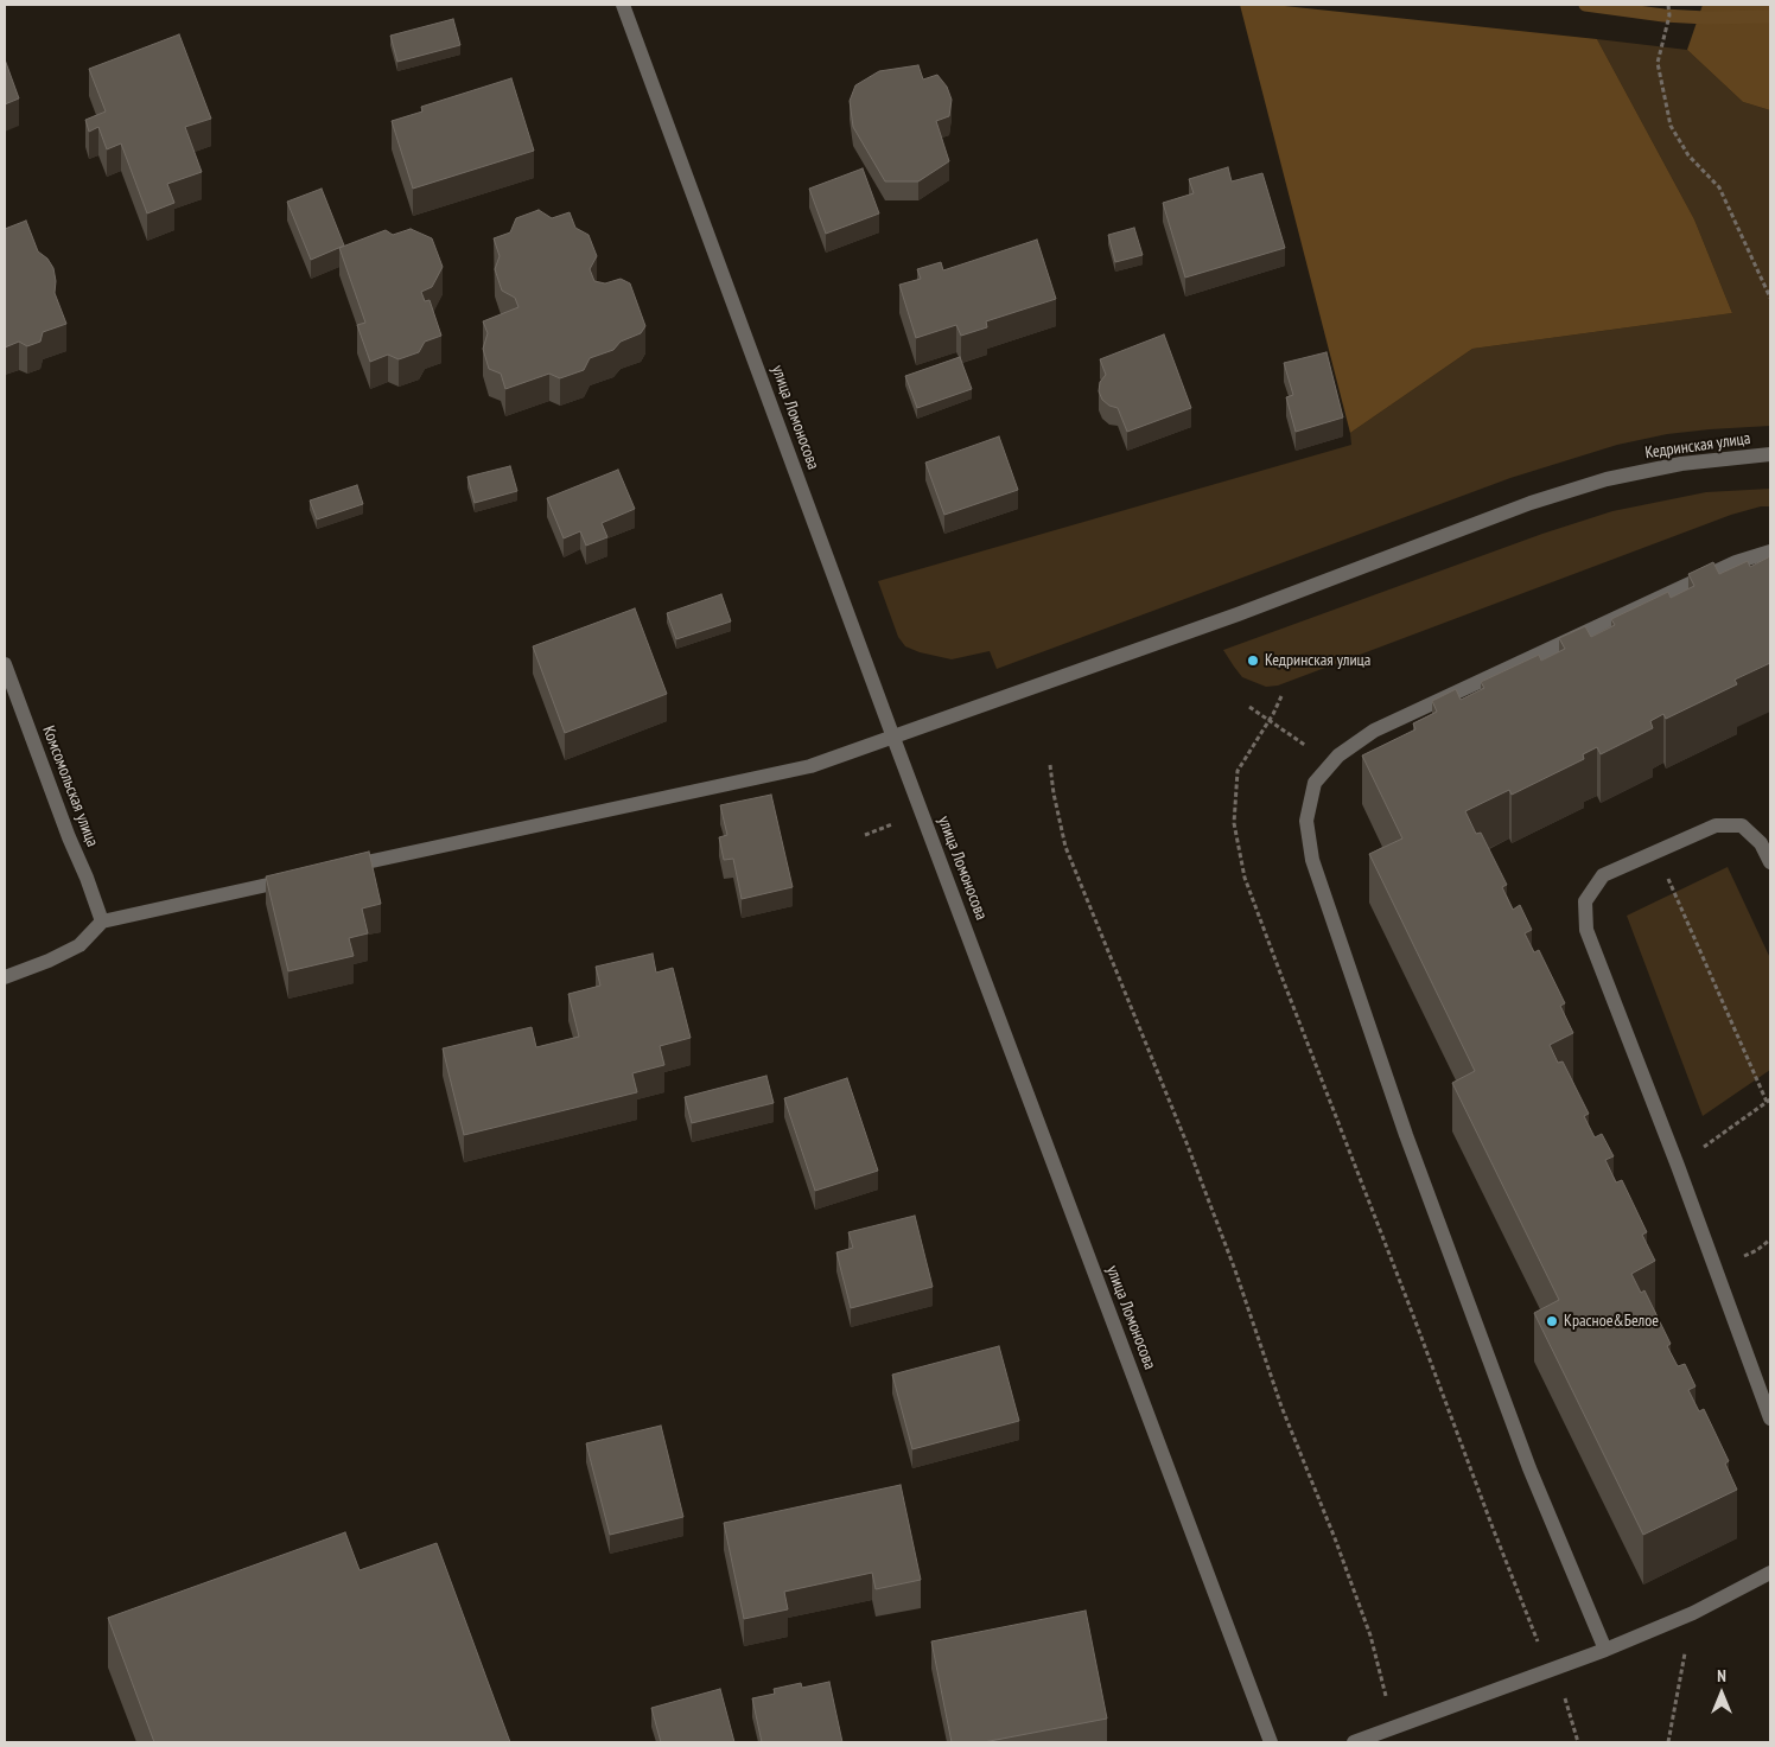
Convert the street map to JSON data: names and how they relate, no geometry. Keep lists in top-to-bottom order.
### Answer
{
  "streets": {
    "street": ["улица Ломоносова", "Кедринская улица", "Комсомольская улица"]
  },
  "crossings": [
    ["улица Ломоносова", "Кедринская улица"]
  ],
  "places": ["Кедринская улица", "Красное&Белое"],
  "north": "top"
}
